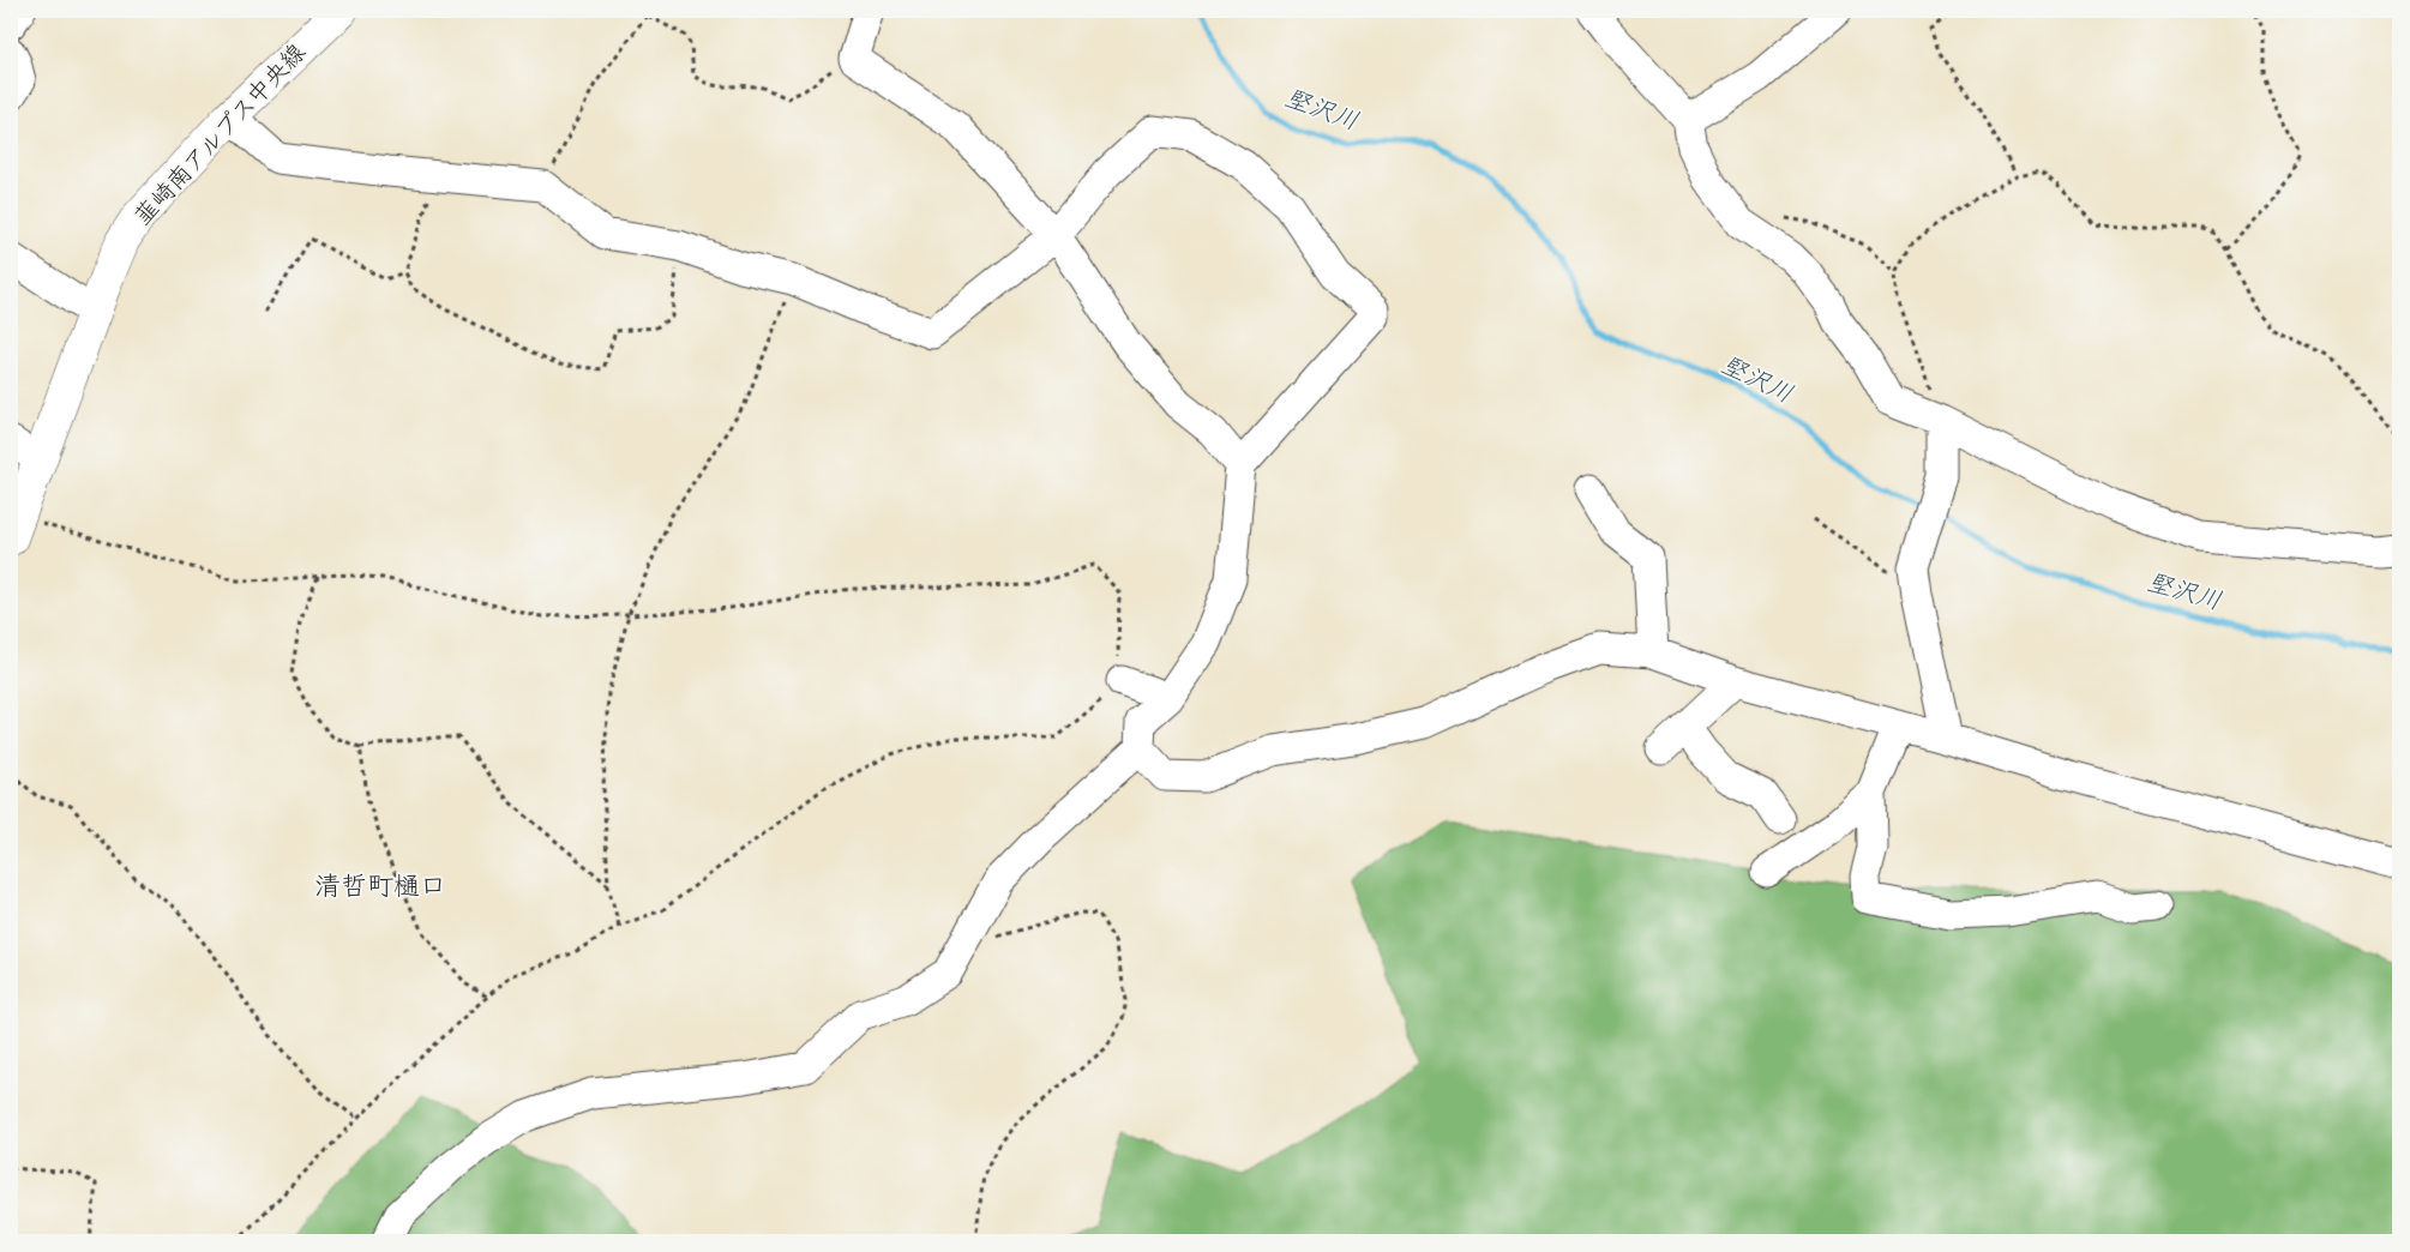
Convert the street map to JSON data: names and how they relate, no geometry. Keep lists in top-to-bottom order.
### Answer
{
  "streets": {
    "main road": ["韮崎南アルプス中央線"]
  },
  "districts": ["清哲町樋口"],
  "water": ["堅沢川"]
}
